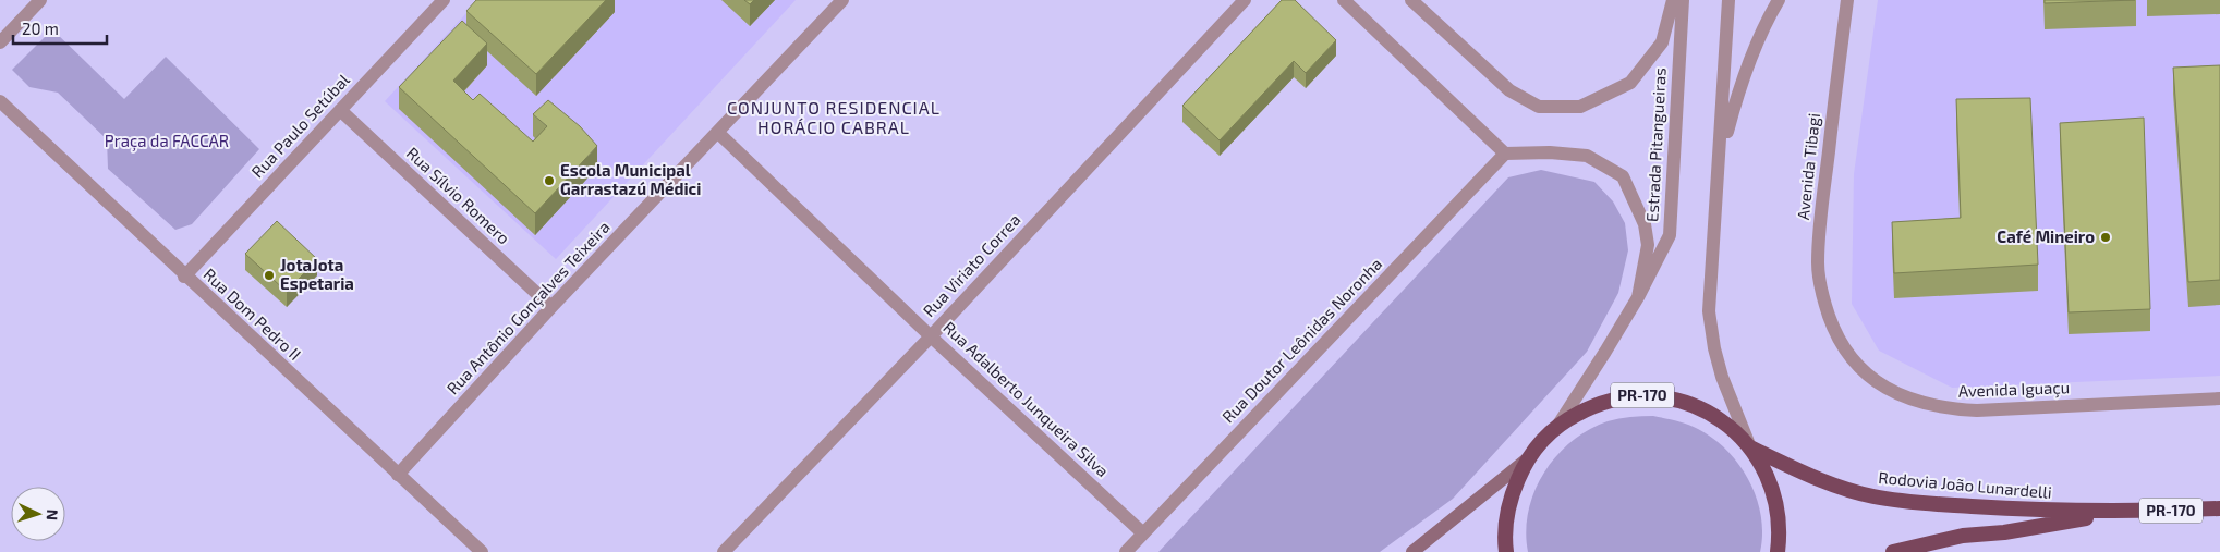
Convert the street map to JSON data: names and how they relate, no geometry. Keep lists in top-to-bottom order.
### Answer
{
  "streets": {
    "highway": ["PR-170", "Rodovia João Lunardelli"],
    "street": [
      "Rua Paulo Setúbal",
      "Estrada Pitangueiras",
      "Avenida Tibagi",
      "Rua Sílvio Romero",
      "Rua Viriato Correa",
      "Rua Antônio Gonçalves Teixeira",
      "Rua Dom Pedro II",
      "Rua Doutor Leônidas Noronha",
      "Avenida Iguaçu",
      "Rua Adalberto Junqueira Silva"
    ]
  },
  "crossings": [
    ["Rua Paulo Setúbal", "Rua Sílvio Romero"],
    ["Rua Paulo Setúbal", "Rua Dom Pedro II"],
    ["Estrada Pitangueiras", "PR-170"],
    ["Avenida Tibagi", "Avenida Iguaçu"],
    ["Rua Sílvio Romero", "Rua Antônio Gonçalves Teixeira"],
    ["Rua Viriato Correa", "Rua Adalberto Junqueira Silva"],
    ["Rua Antônio Gonçalves Teixeira", "Rua Dom Pedro II"],
    ["Rua Antônio Gonçalves Teixeira", "Rua Adalberto Junqueira Silva"],
    ["Rua Doutor Leônidas Noronha", "Rua Adalberto Junqueira Silva"],
    ["PR-170", "Rodovia João Lunardelli"]
  ],
  "districts": ["CONJUNTO RESIDENCIAL HORÁCIO CABRAL"],
  "parks": ["Praça da FACCAR"],
  "places": ["Escola Municipal Garrastazú Médici", "Café Mineiro", "JotaJota Espetaria"],
  "scale_bar": "20 m",
  "north": "right"
}
